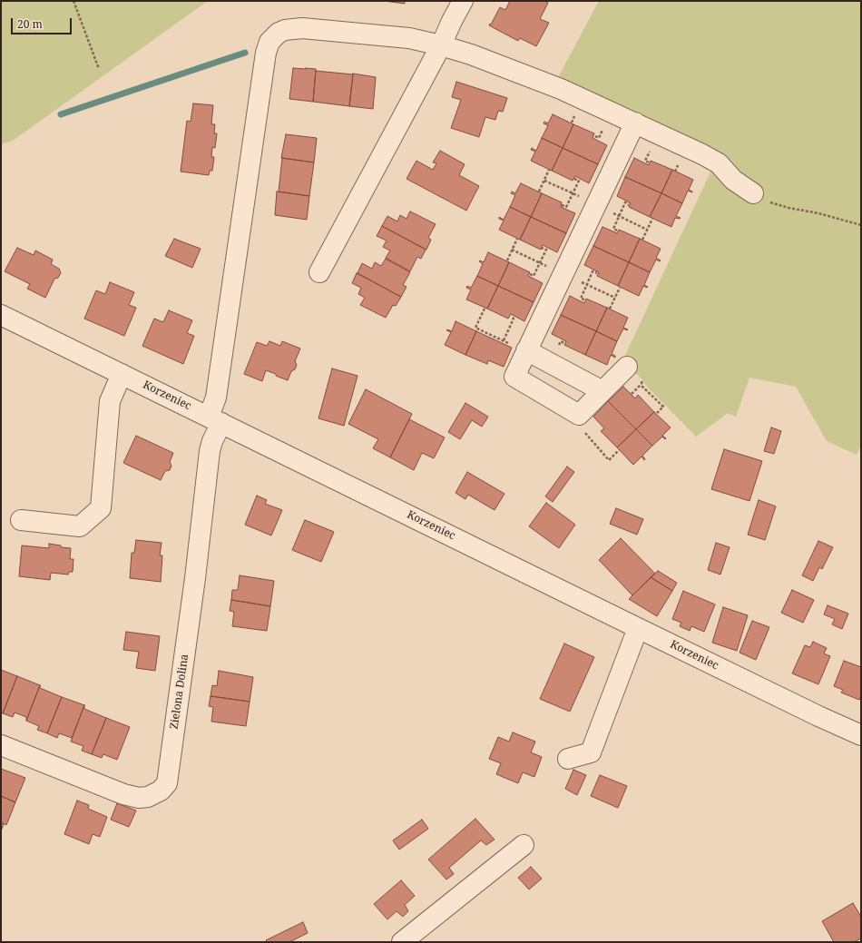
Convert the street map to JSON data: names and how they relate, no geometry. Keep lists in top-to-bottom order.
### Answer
{
  "streets": {
    "street": ["Korzeniec", "Zielona Dolina"]
  },
  "crossings": [
    ["Korzeniec", "Zielona Dolina"]
  ],
  "scale_bar": "20 m"
}
